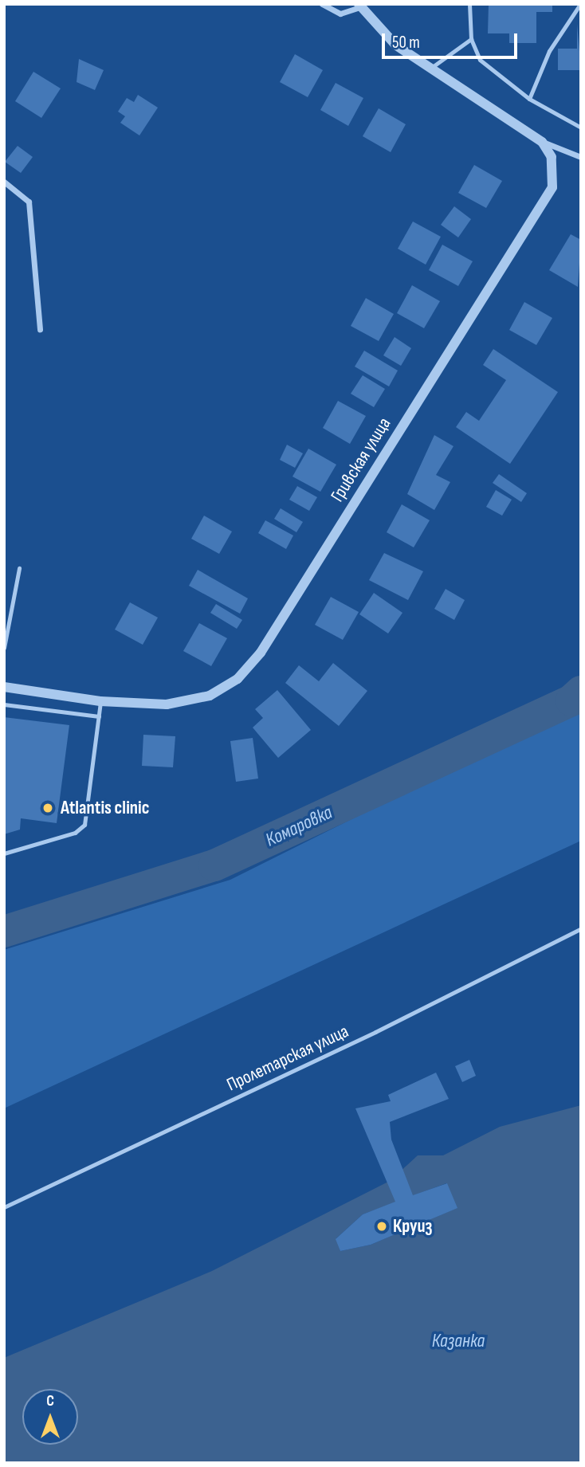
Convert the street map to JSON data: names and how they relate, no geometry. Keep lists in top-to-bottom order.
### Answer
{
  "streets": {
    "street": ["Гривская улица"],
    "lane": ["Пролетарская улица"]
  },
  "water": ["Комаровка", "Казанка"],
  "places": ["Atlantis clinic", "Круиз"],
  "scale_bar": "50 m",
  "north": "top"
}
